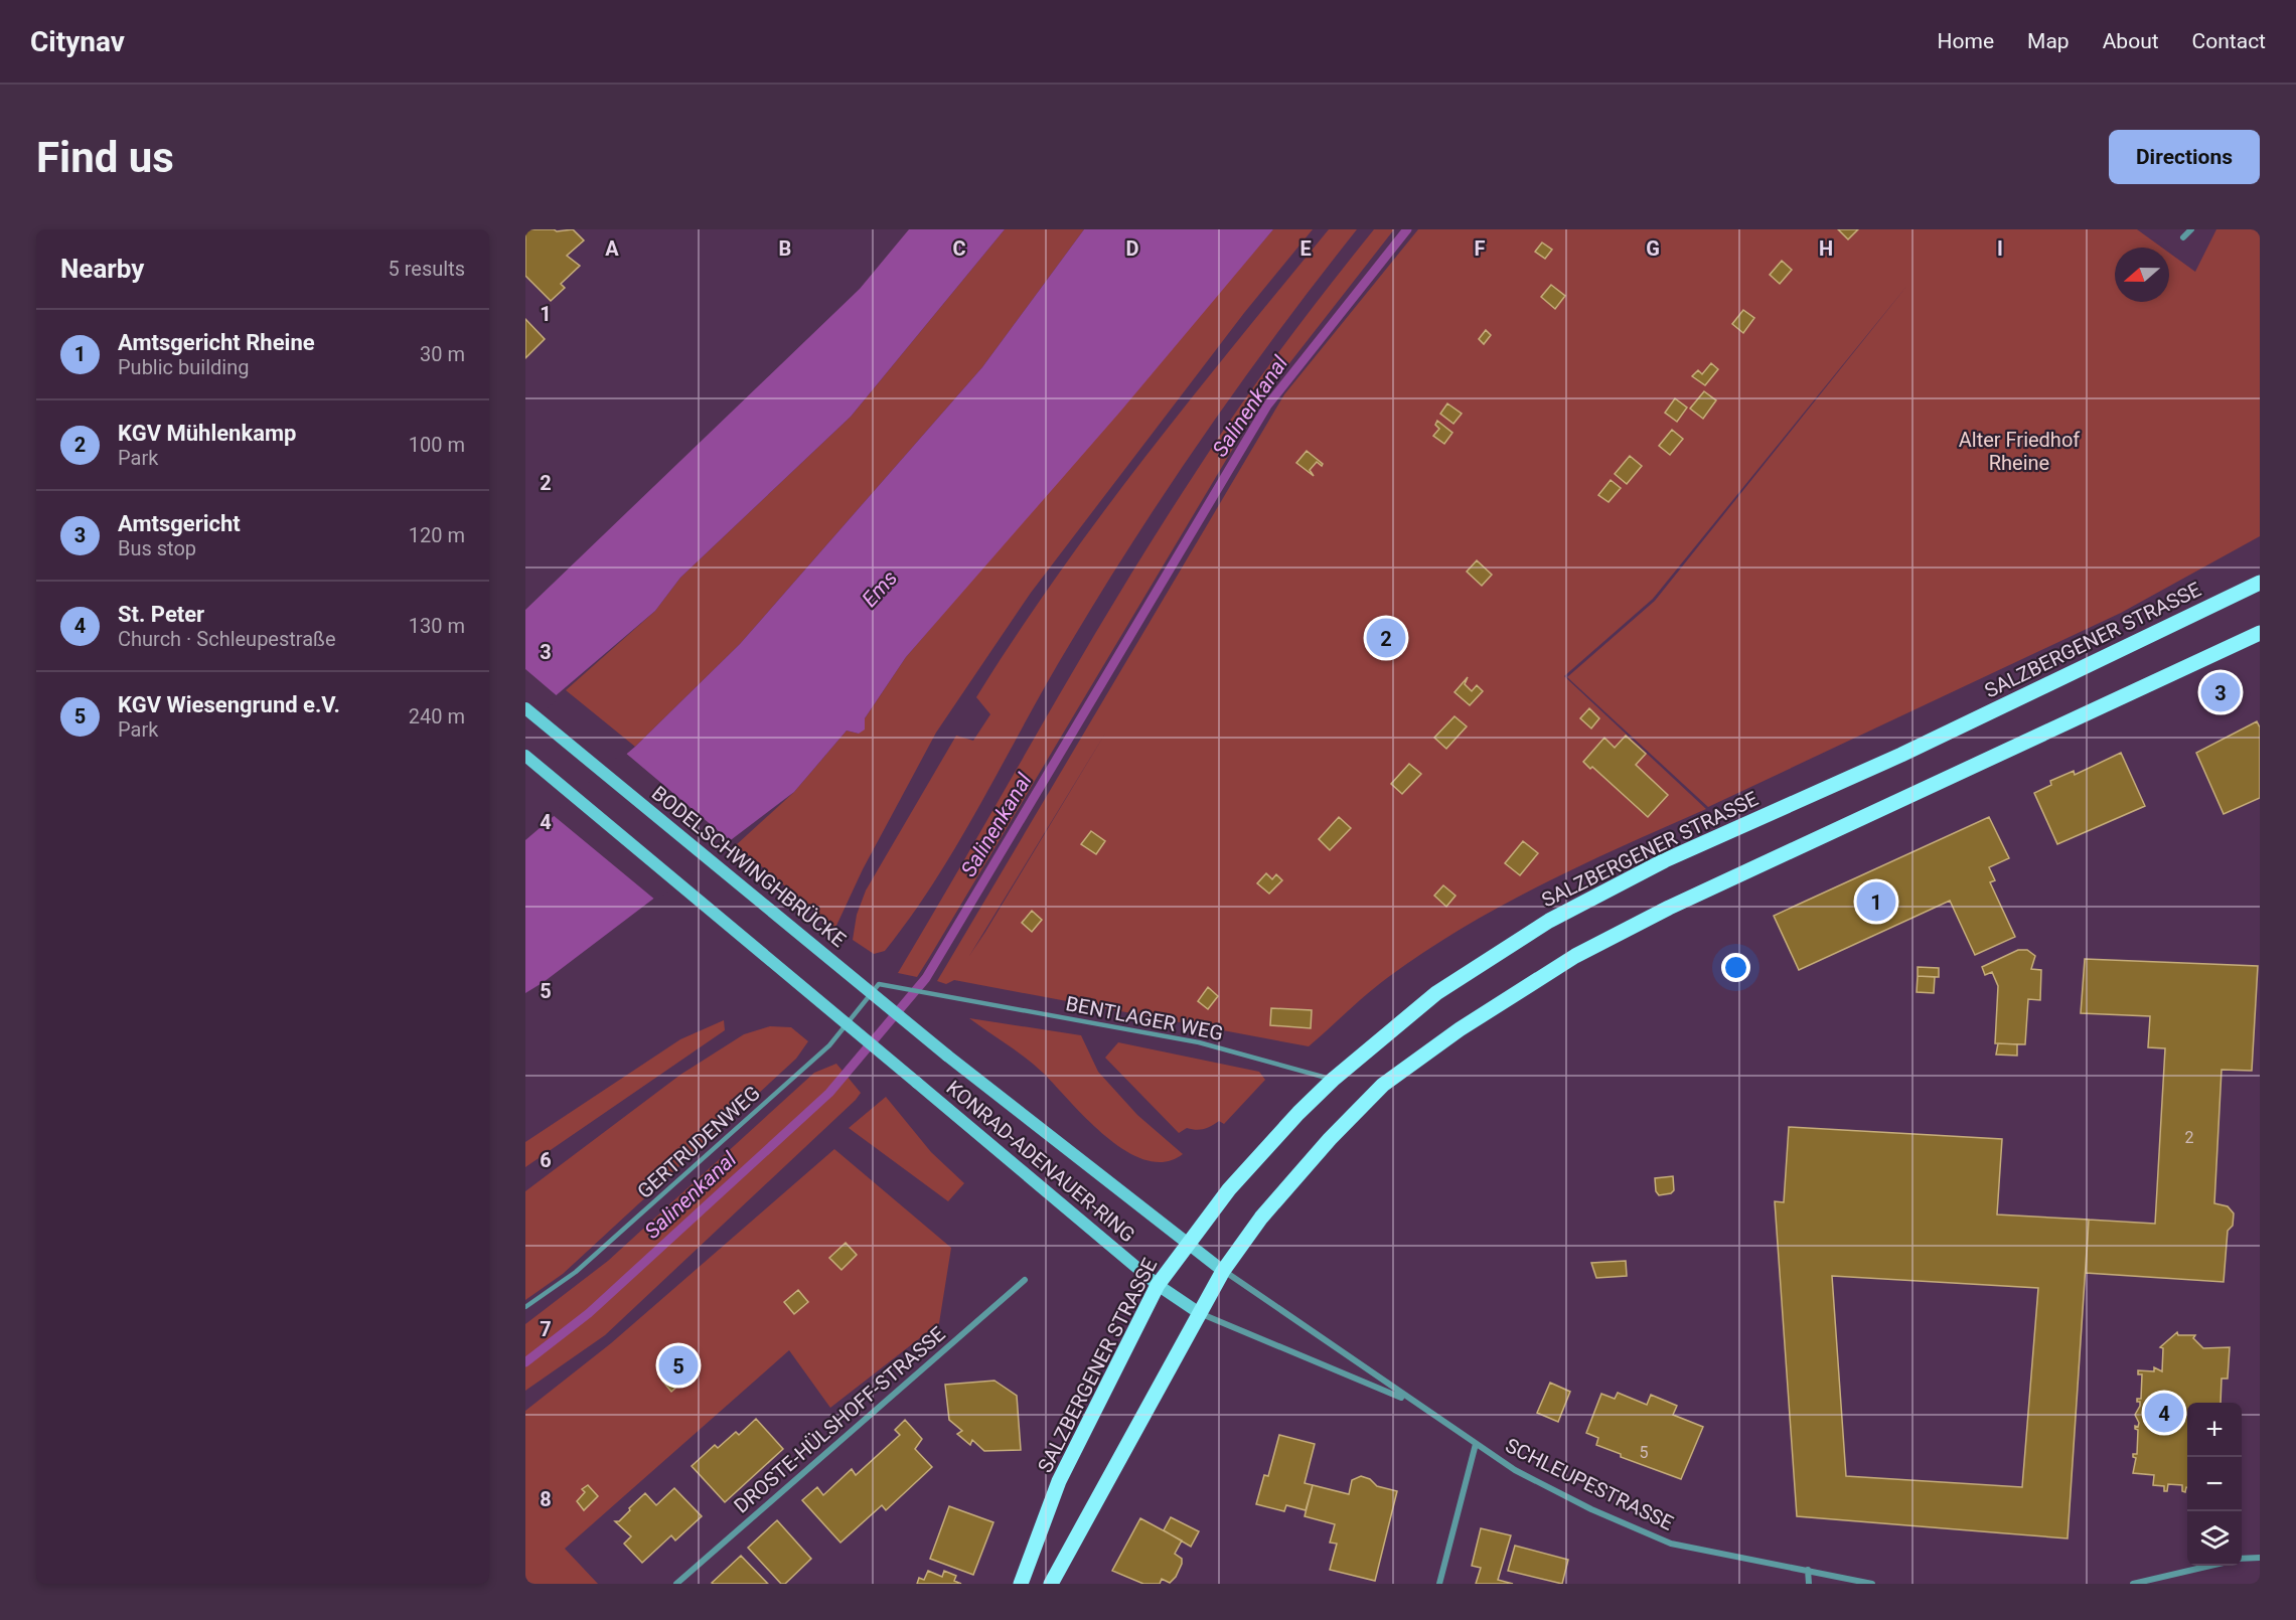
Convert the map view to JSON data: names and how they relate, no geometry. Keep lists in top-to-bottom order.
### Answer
{
  "streets": {
    "main road": ["SALZBERGENER STRASSE", "BODELSCHWINGHBRÜCKE", "KONRAD-ADENAUER-RING"],
    "street": ["DROSTE-HÜLSHOFF-STRASSE", "SCHLEUPESTRASSE"],
    "lane": ["BENTLAGER WEG", "GERTRUDENWEG"]
  },
  "crossings": [
    ["SALZBERGENER STRASSE", "BENTLAGER WEG"],
    ["SALZBERGENER STRASSE", "KONRAD-ADENAUER-RING"],
    ["BODELSCHWINGHBRÜCKE", "KONRAD-ADENAUER-RING"],
    ["BENTLAGER WEG", "GERTRUDENWEG"],
    ["KONRAD-ADENAUER-RING", "SCHLEUPESTRASSE"]
  ],
  "water": ["Salinenkanal", "Ems"],
  "parks": ["Alter Friedhof Rheine"],
  "house_numbers": ["2", "5"],
  "north": "left",
  "page": {
    "header": "Citynav",
    "nav": [
      "Home",
      "Map",
      "About",
      "Contact"
    ],
    "buttons": "Directions",
    "title": "Find us",
    "heading": ["Nearby", "5 results"],
    "list": [
      {
        "mark": "1",
        "name": "Amtsgericht Rheine",
        "note": "Public building",
        "value": "30 m"
      },
      {
        "mark": "2",
        "name": "KGV Mühlenkamp",
        "note": "Park",
        "value": "100 m"
      },
      {
        "mark": "3",
        "name": "Amtsgericht",
        "note": "Bus stop",
        "value": "120 m"
      },
      {
        "mark": "4",
        "name": "St. Peter",
        "note": "Church · Schleupestraße",
        "value": "130 m"
      },
      {
        "mark": "5",
        "name": "KGV Wiesengrund e.V.",
        "note": "Park",
        "value": "240 m"
      }
    ],
    "pins": [
      "2",
      "3",
      "1",
      "5",
      "4"
    ],
    "map_buttons": ["+", "−"]
  },
  "grid": {
    "columns": [
      "A",
      "B",
      "C",
      "D",
      "E",
      "F",
      "G",
      "H",
      "I"
    ],
    "rows": [
      "1",
      "2",
      "3",
      "4",
      "5",
      "6",
      "7",
      "8"
    ]
  }
}
